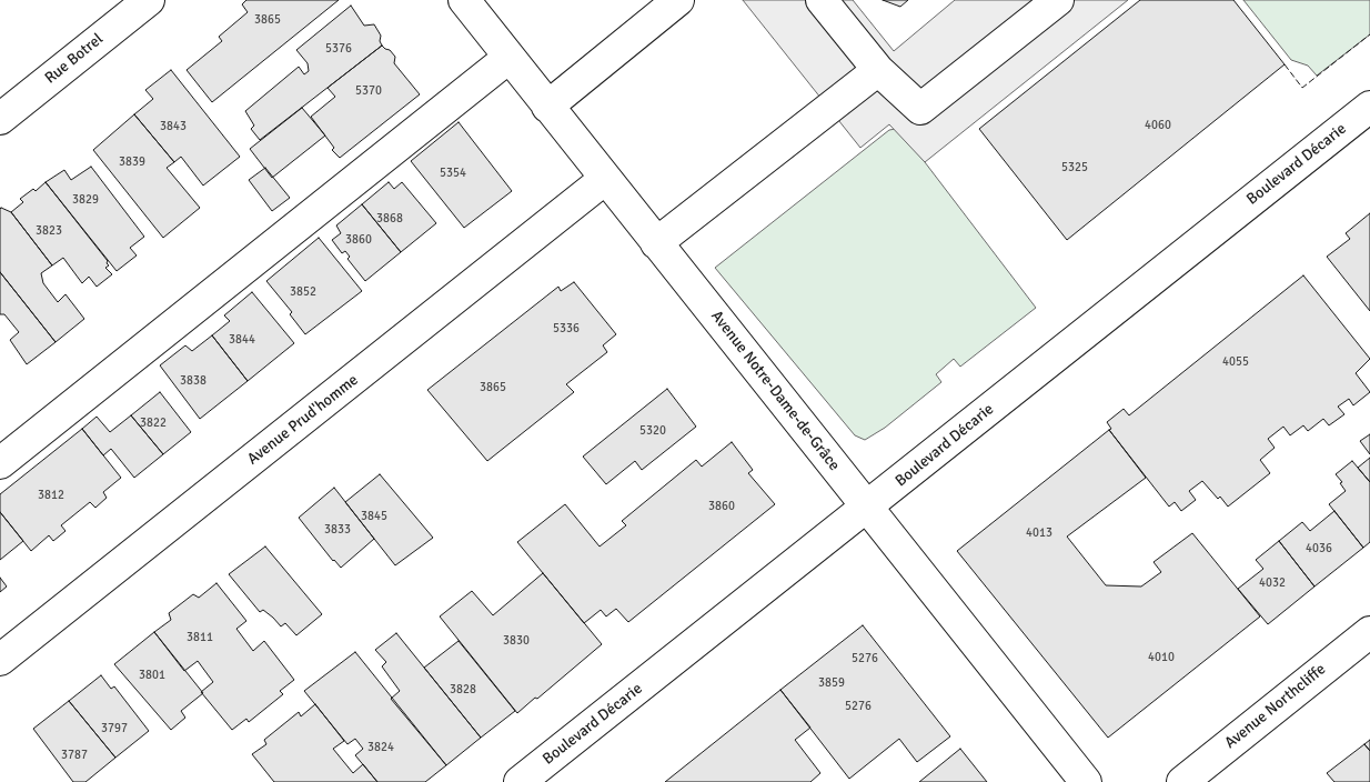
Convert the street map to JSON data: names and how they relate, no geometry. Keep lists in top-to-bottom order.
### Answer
{
  "streets": {
    "street": [
      "Rue Botrel",
      "Boulevard Décarie",
      "Avenue Notre-Dame-de-Grâce",
      "Avenue Prud'homme",
      "Avenue Northcliffe"
    ]
  },
  "crossings": [
    ["Boulevard Décarie", "Avenue Notre-Dame-de-Grâce"],
    ["Avenue Notre-Dame-de-Grâce", "Avenue Prud'homme"]
  ],
  "house_numbers": [
    "3865",
    "5376",
    "5370",
    "4060",
    "3843",
    "3839",
    "5325",
    "5354",
    "3829",
    "3868",
    "3823",
    "3860",
    "3852",
    "5336",
    "3844",
    "4055",
    "3838",
    "3865",
    "3822",
    "5320",
    "3812",
    "3860",
    "3845",
    "3833",
    "4013",
    "4036",
    "4032",
    "3811",
    "3830",
    "4010",
    "5276",
    "3801",
    "3859",
    "3828",
    "5276",
    "3797",
    "3824",
    "3787"
  ]
}
